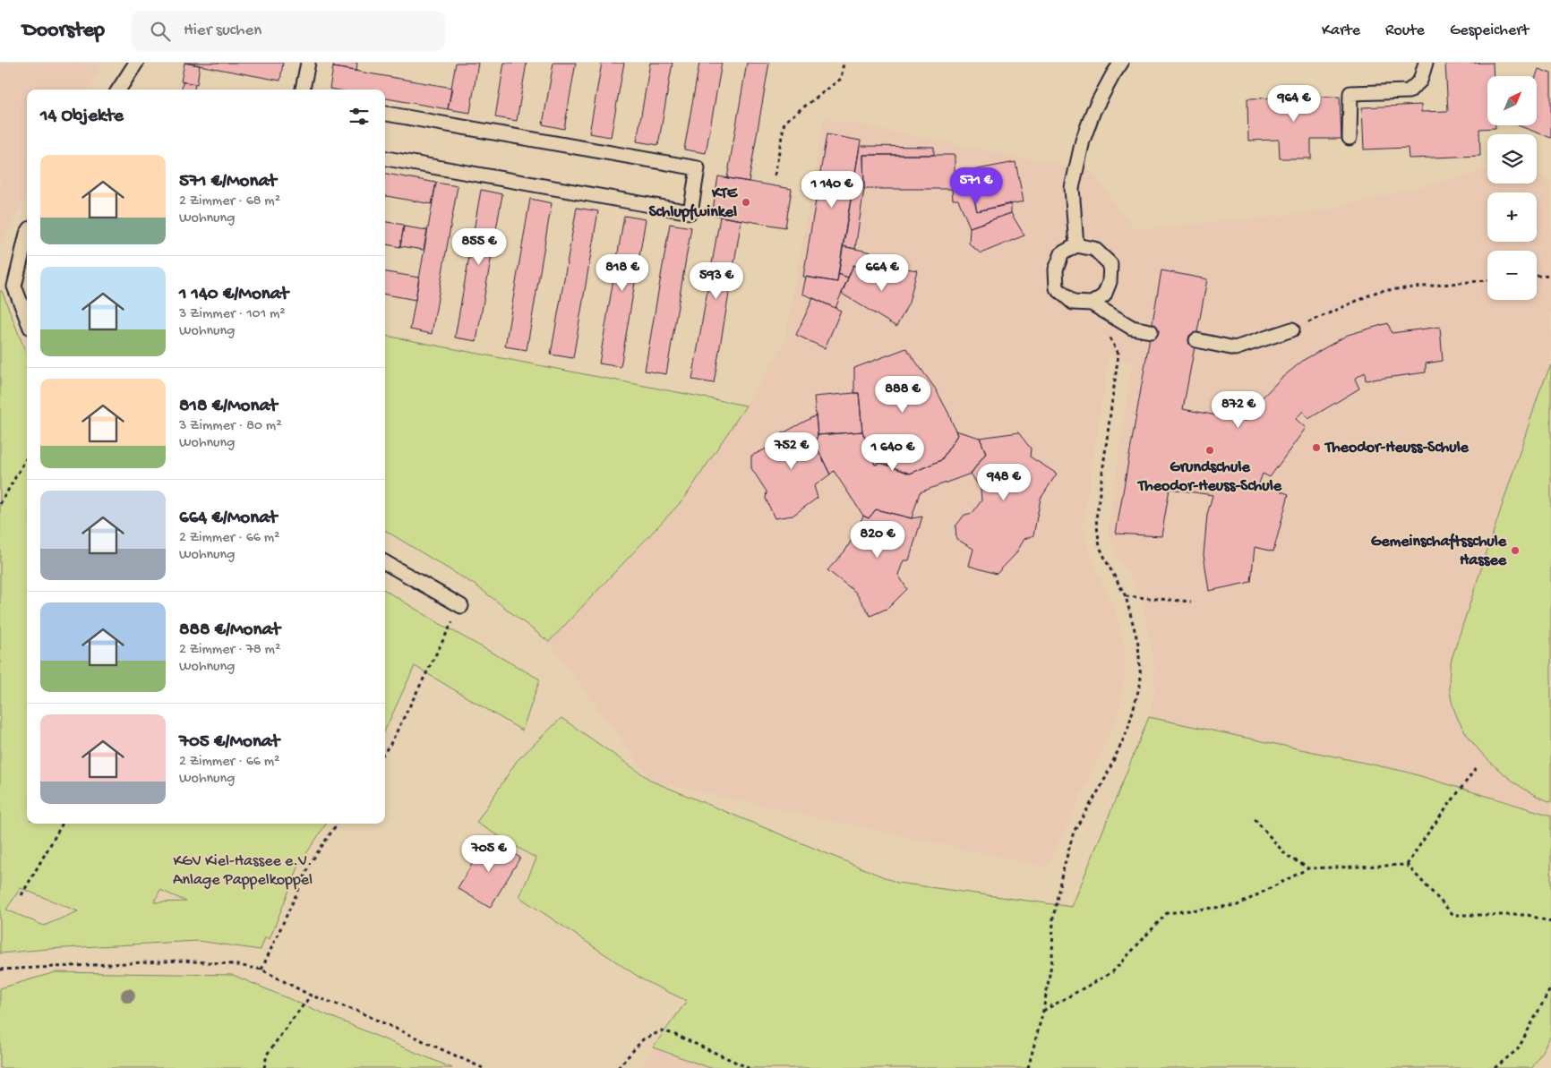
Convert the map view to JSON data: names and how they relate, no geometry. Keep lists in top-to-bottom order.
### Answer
{
  "parks": ["KGV Kiel-Hassee e.V. Anlage Pappelkoppel"],
  "places": [
    "KTE Schlupfwinkel",
    "Theodor-Heuss-Schule",
    "Grundschule Theodor-Heuss-Schule",
    "Gemeinschaftsschule Hassee"
  ],
  "north": "top right",
  "page": {
    "header": "Doorstep",
    "search": "Hier suchen",
    "nav": ["Karte", "Route", "Gespeichert"],
    "map_buttons": ["+", "−"],
    "price": [
      "964 €",
      "571 €",
      "1 140 €",
      "855 €",
      "818 €",
      "664 €",
      "593 €",
      "888 €",
      "872 €",
      "752 €",
      "1 640 €",
      "948 €",
      "820 €",
      "705 €"
    ],
    "heading": "14 Objekte",
    "list": [
      {
        "name": "571 €/Monat",
        "note": "2 Zimmer · 68 m² · Wohnung"
      },
      {
        "name": "1 140 €/Monat",
        "note": "3 Zimmer · 101 m² · Wohnung"
      },
      {
        "name": "818 €/Monat",
        "note": "3 Zimmer · 80 m² · Wohnung"
      },
      {
        "name": "664 €/Monat",
        "note": "2 Zimmer · 66 m² · Wohnung"
      },
      {
        "name": "888 €/Monat",
        "note": "2 Zimmer · 78 m² · Wohnung"
      },
      {
        "name": "705 €/Monat",
        "note": "2 Zimmer · 66 m² · Wohnung"
      }
    ]
  }
}
